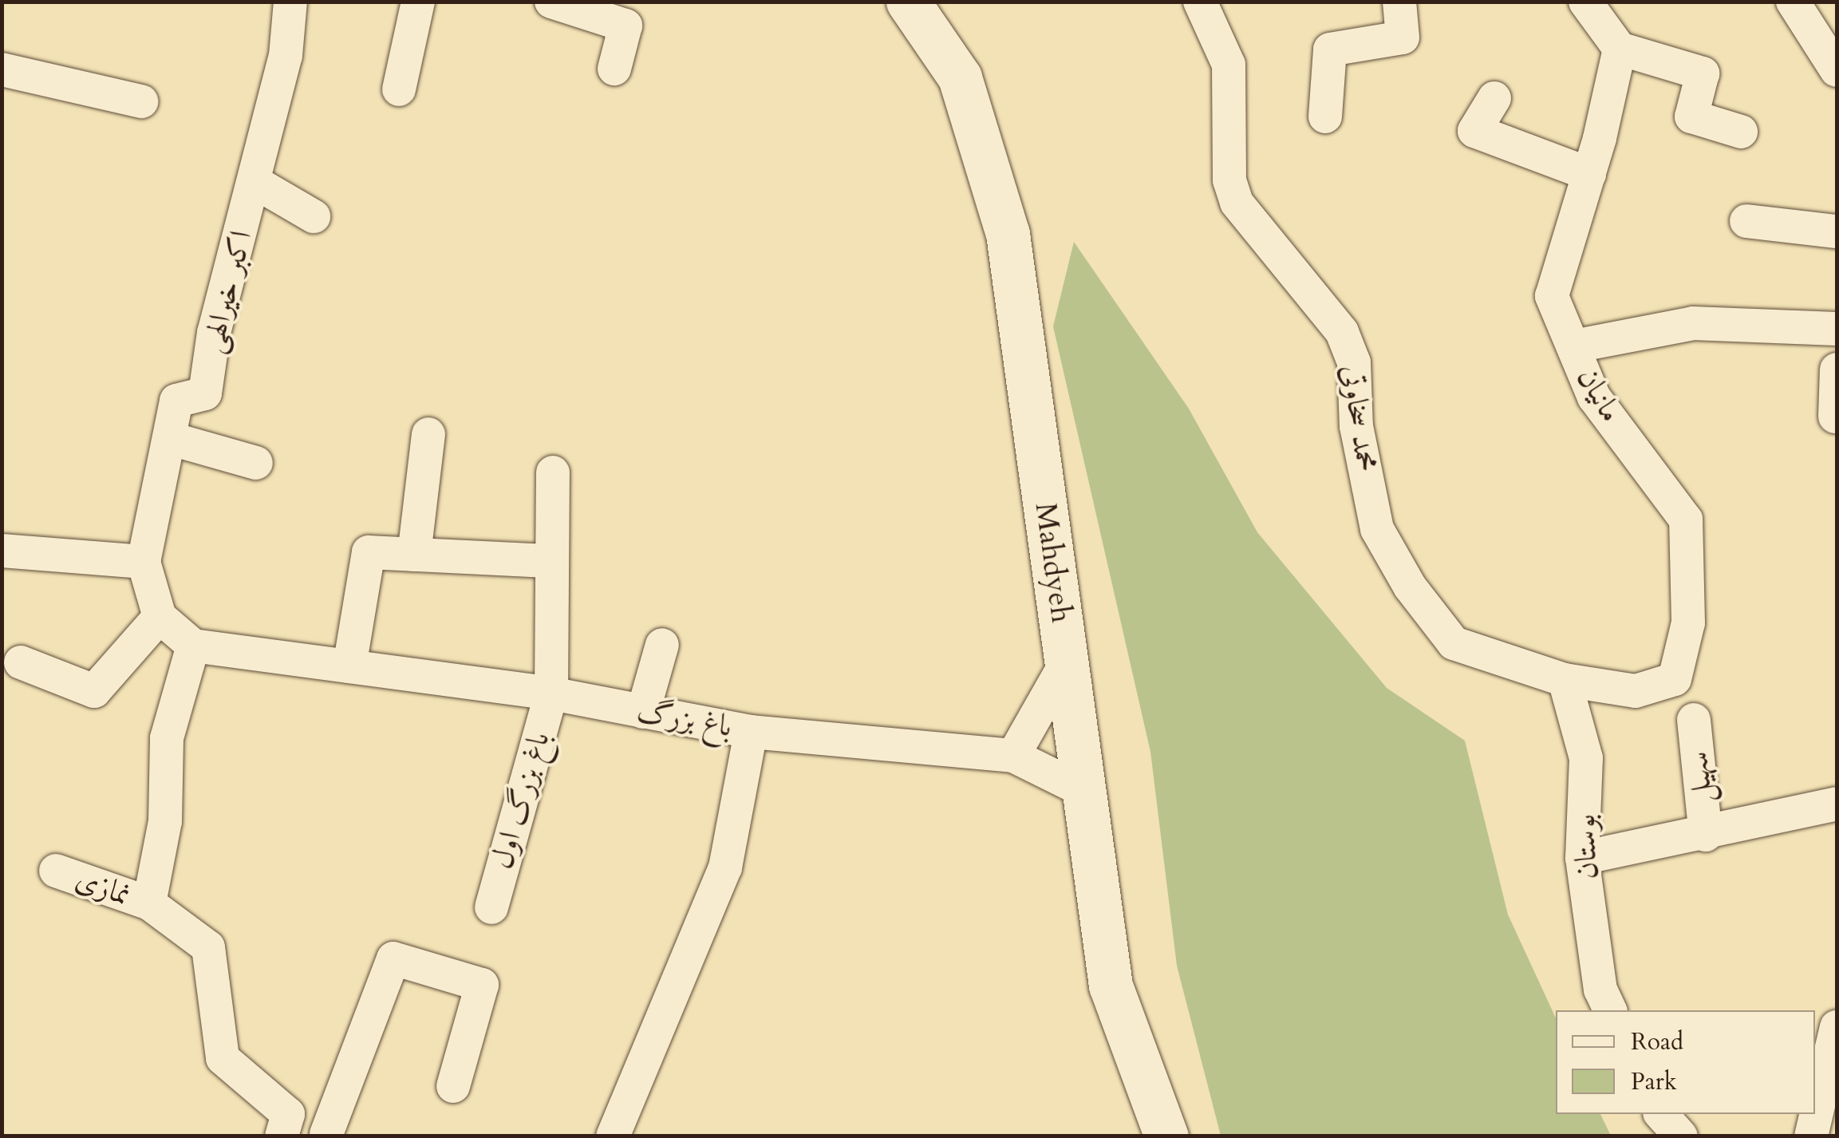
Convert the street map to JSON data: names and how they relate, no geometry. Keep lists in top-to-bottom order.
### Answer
{
  "streets": {
    "street": [
      "اکبر خیرالهی",
      "مانیان",
      "محمد سخاوتی",
      "Mahdyeh",
      "باغ بزرگ",
      "سهیل",
      "باغ بزرگ اول",
      "بوستان",
      "نمازی"
    ]
  },
  "crossings": [
    ["مانیان", "محمد سخاوتی"],
    ["مانیان", "بوستان"],
    ["محمد سخاوتی", "بوستان"],
    ["باغ بزرگ", "باغ بزرگ اول"]
  ],
  "legend": ["Road", "Park"]
}
